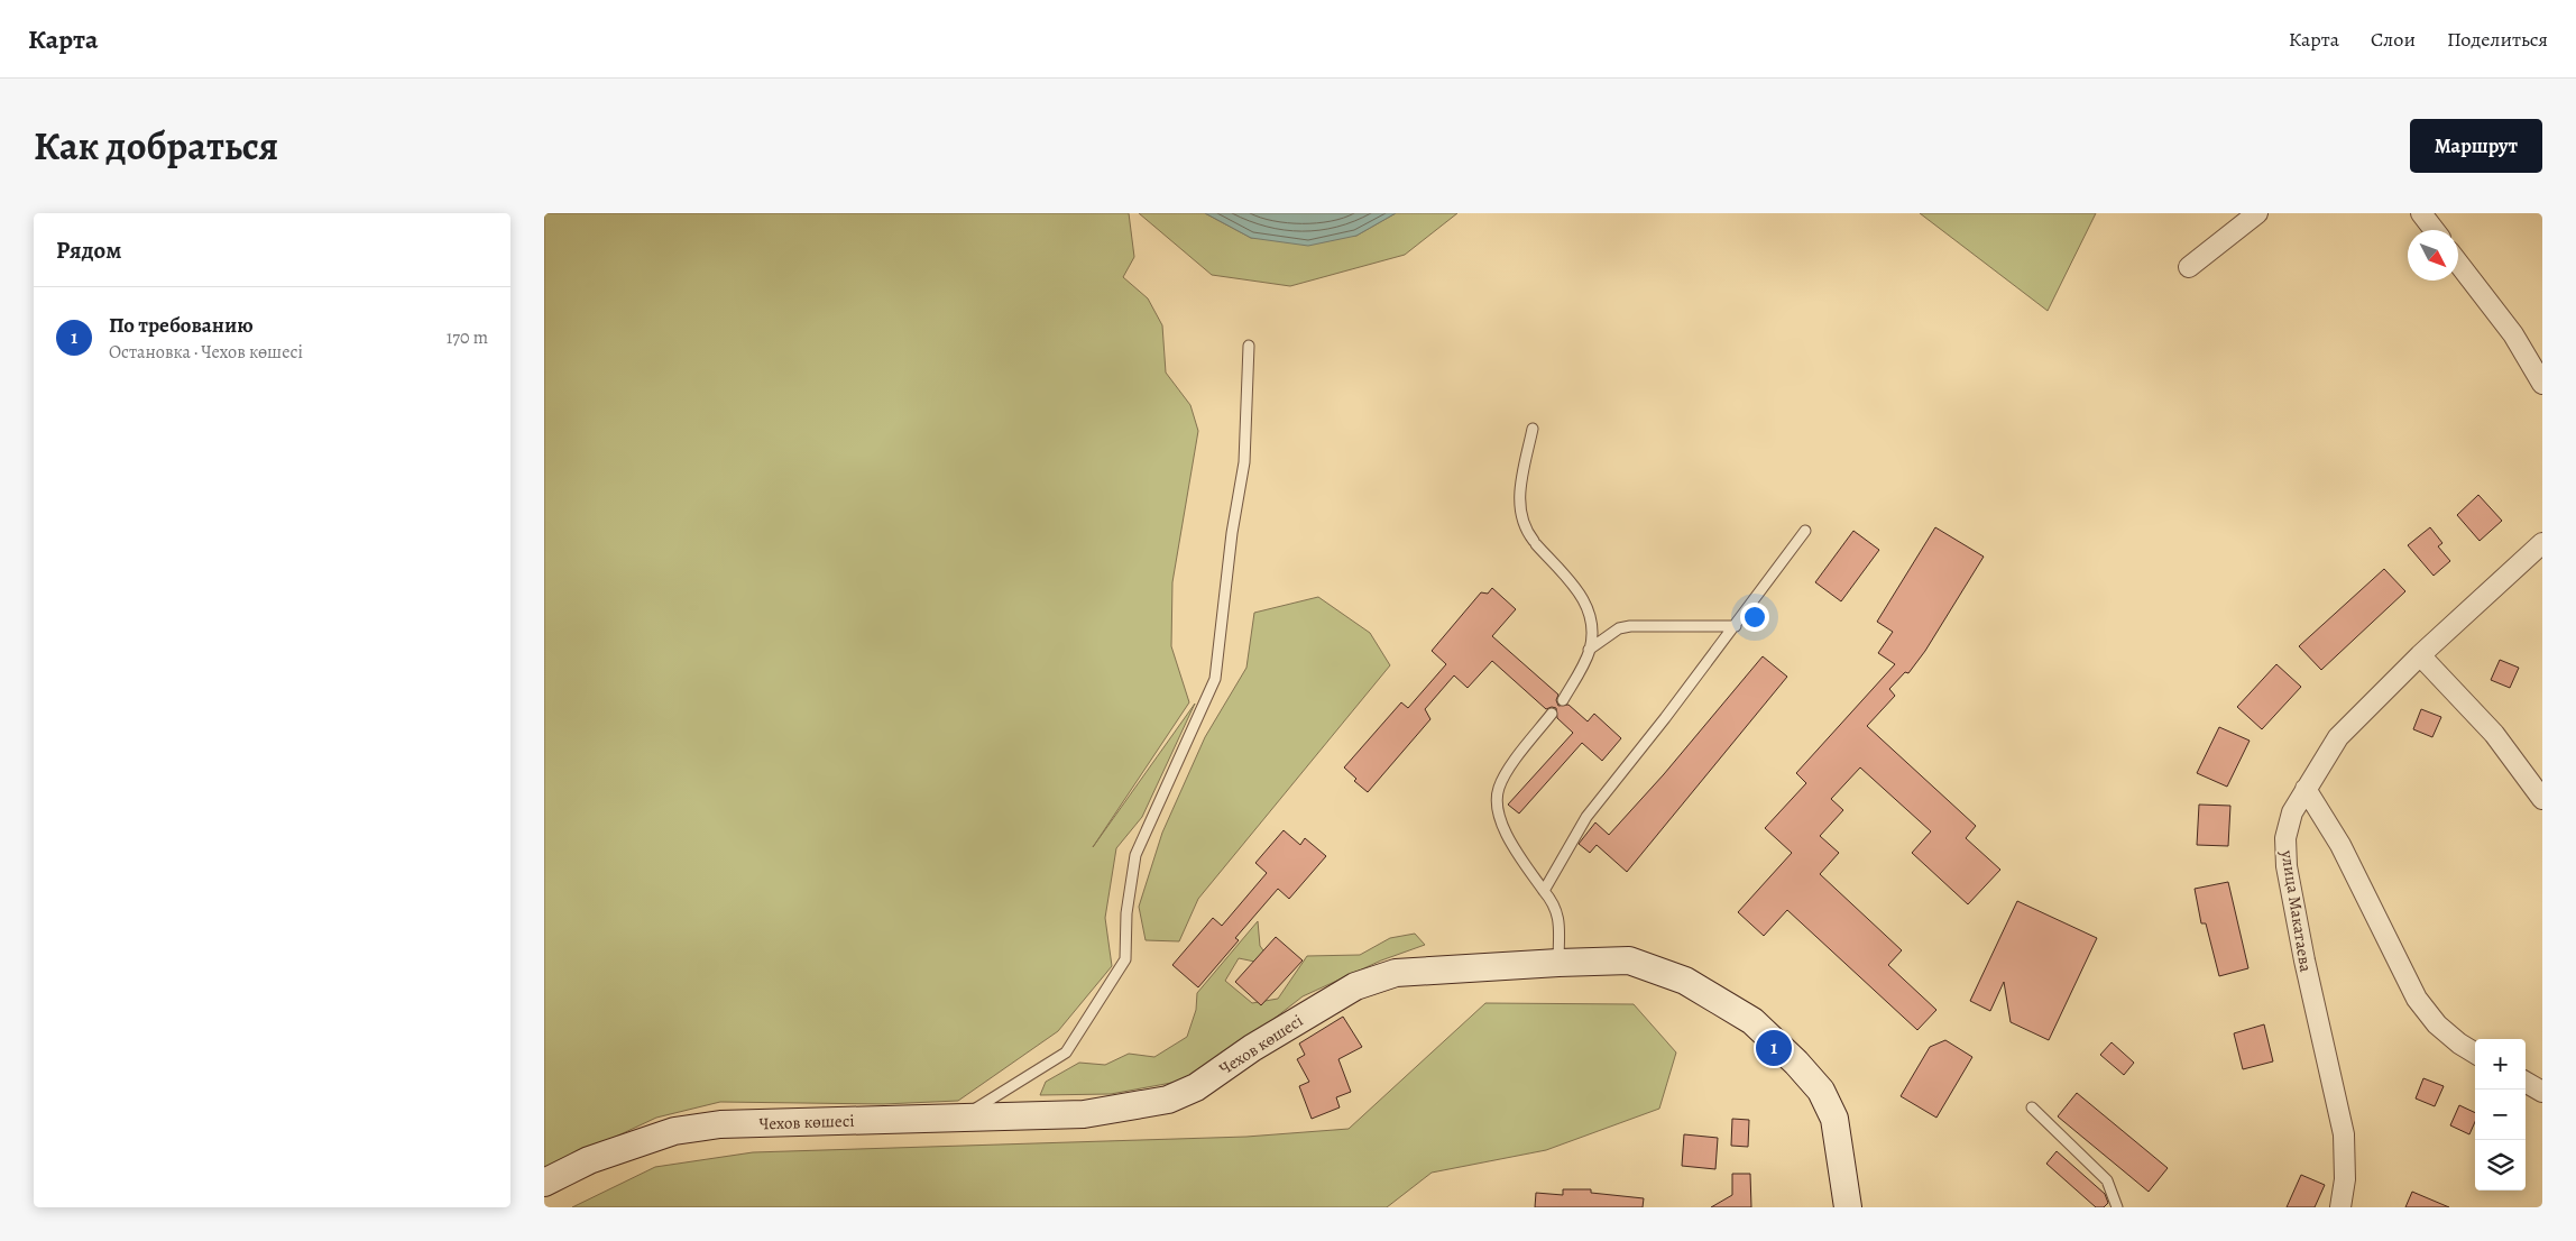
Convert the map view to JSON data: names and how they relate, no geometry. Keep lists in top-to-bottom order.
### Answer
{
  "streets": {
    "main road": ["Чехов көшесі"],
    "street": ["улица Макатаева"]
  },
  "north": "bottom right",
  "page": {
    "header": "Карта",
    "nav": ["Карта", "Слои", "Поделиться"],
    "title": "Как добраться",
    "buttons": "Маршрут",
    "heading": "Рядом",
    "list": [
      {
        "mark": "1",
        "name": "По требованию",
        "note": "Остановка · Чехов көшесі",
        "value": "170 m"
      }
    ],
    "pins": "1",
    "map_buttons": ["+", "−"]
  }
}
